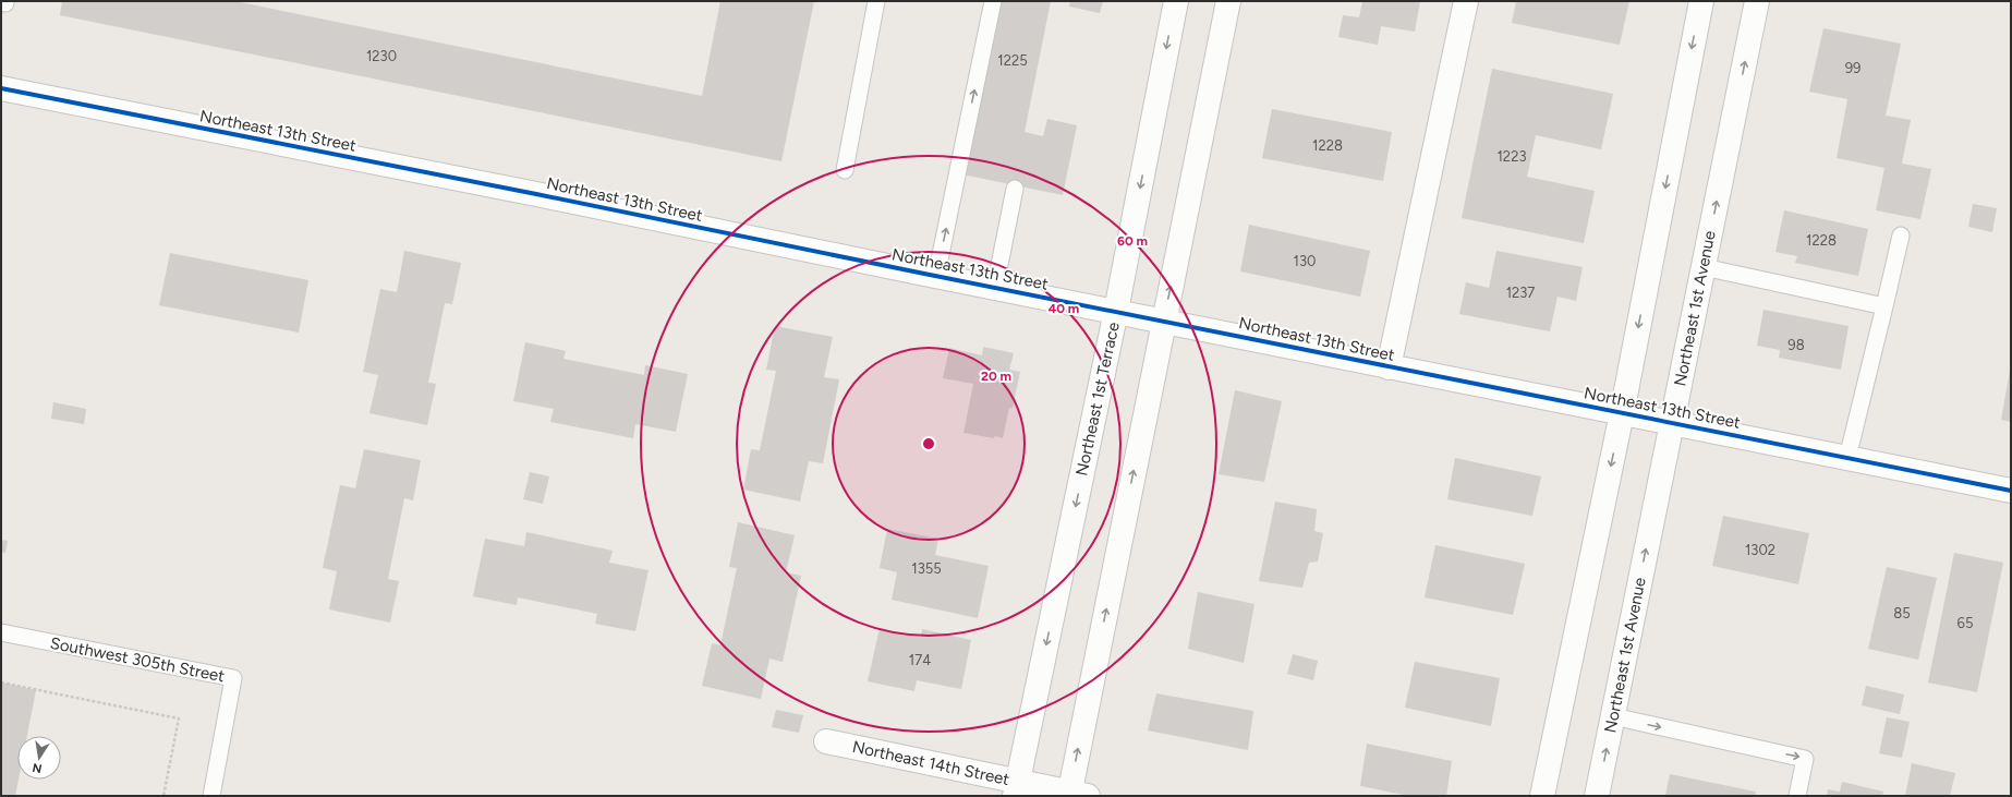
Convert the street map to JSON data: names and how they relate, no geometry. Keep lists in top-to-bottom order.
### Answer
{
  "streets": {
    "street": [
      "Northeast 13th Street",
      "Northeast 1st Avenue",
      "Northeast 1st Terrace",
      "Northeast 14th Street"
    ],
    "lane": ["Southwest 305th Street"]
  },
  "crossings": [
    ["Northeast 13th Street", "Northeast 1st Avenue"],
    ["Northeast 13th Street", "Northeast 1st Terrace"],
    ["Northeast 1st Terrace", "Northeast 14th Street"]
  ],
  "house_numbers": [
    "1230",
    "1225",
    "99",
    "1228",
    "1223",
    "1228",
    "130",
    "1237",
    "98",
    "1302",
    "1355",
    "85",
    "65",
    "174"
  ],
  "north": "bottom",
  "rings": ["60 m", "40 m", "20 m"]
}
